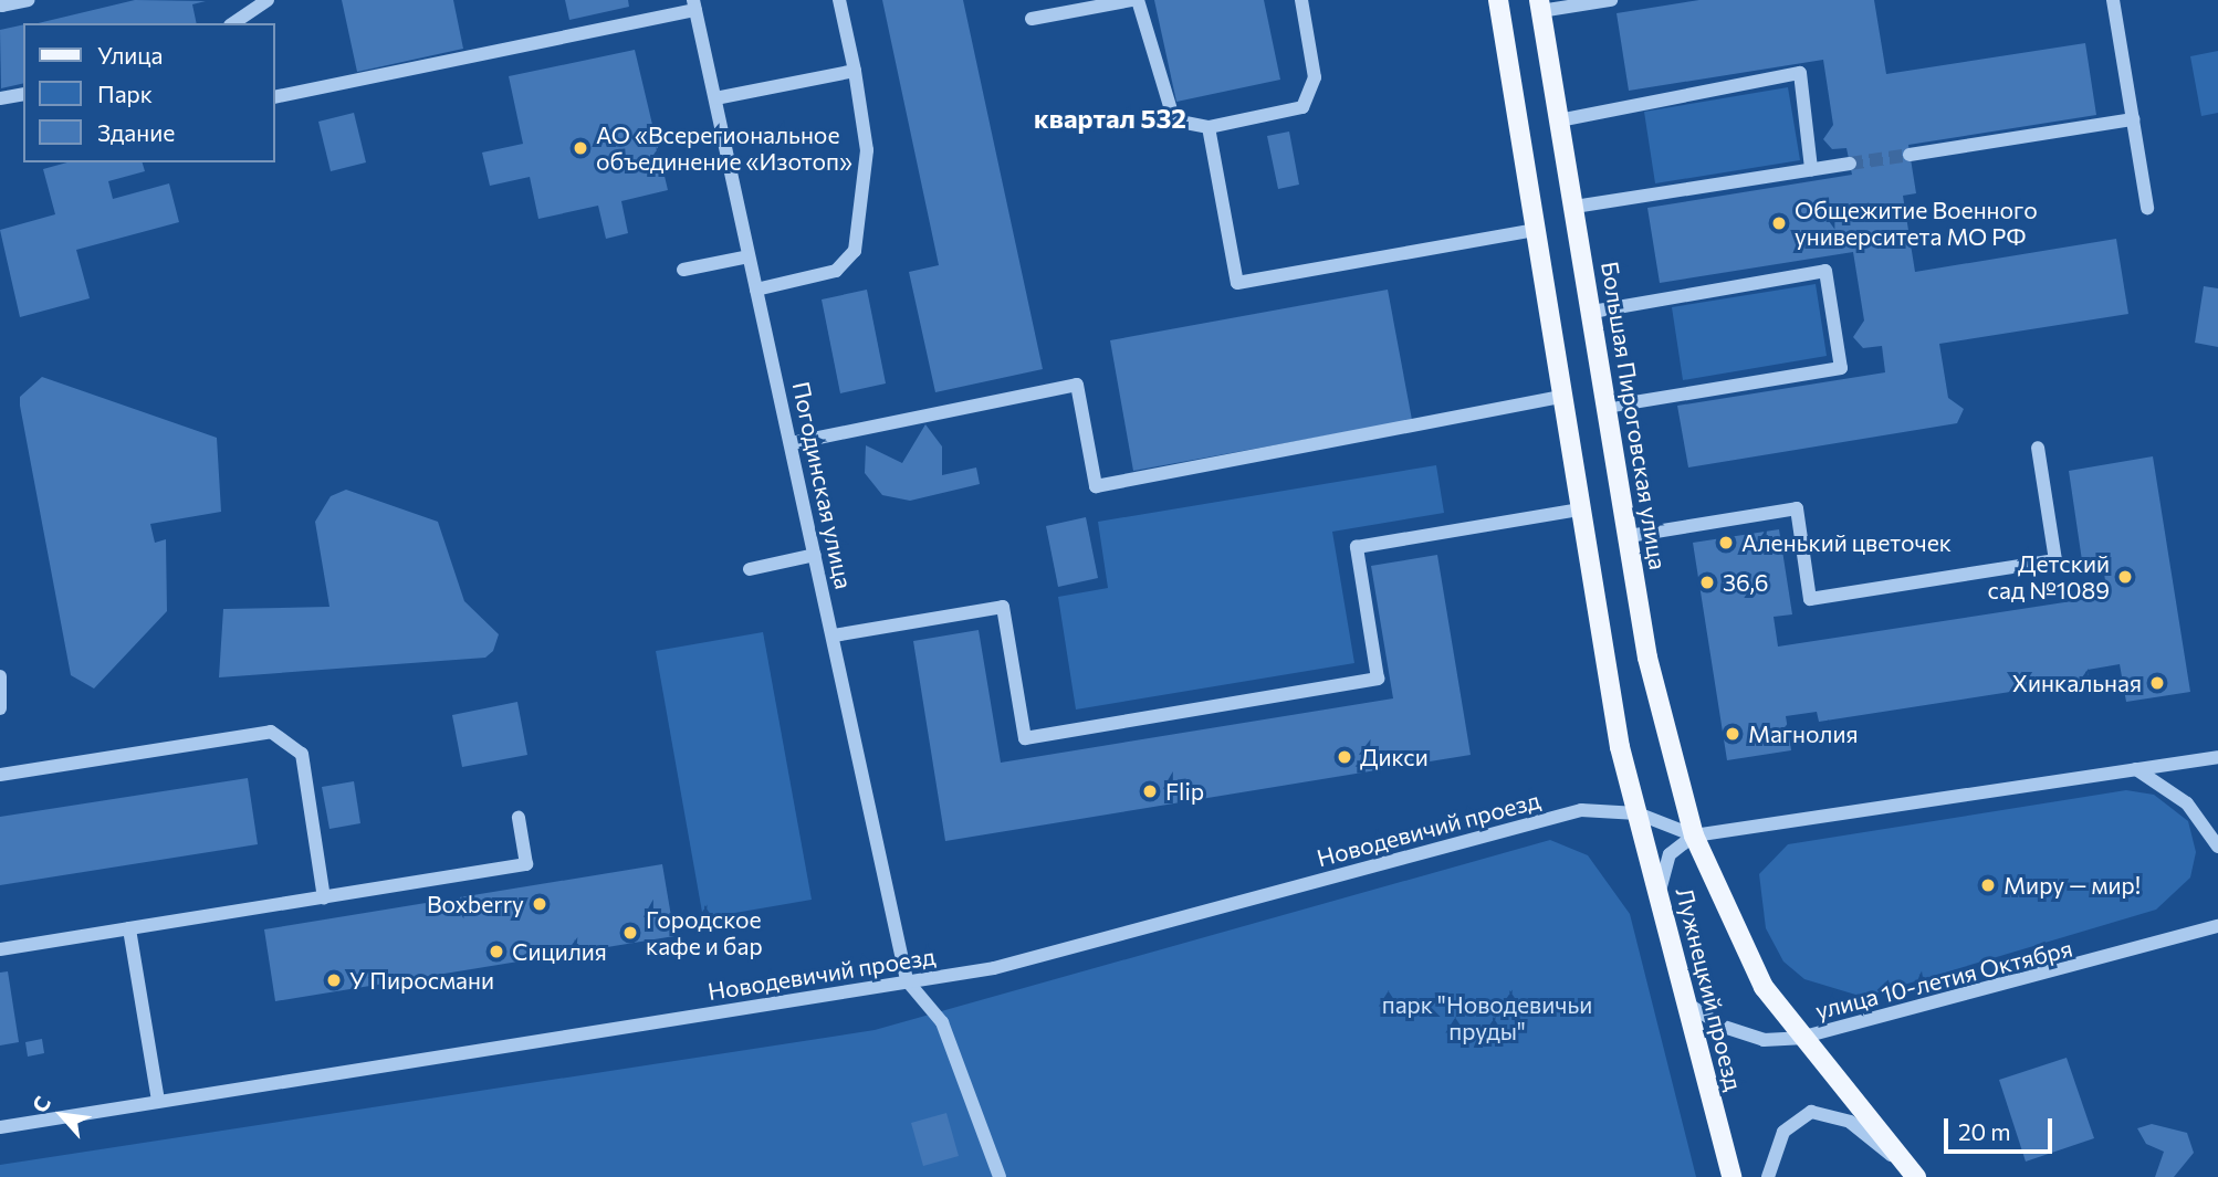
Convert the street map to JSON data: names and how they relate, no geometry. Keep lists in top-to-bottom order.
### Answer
{
  "streets": {
    "main road": ["Большая Пироговская улица", "Лужнецкий проезд"],
    "street": ["Погодинская улица", "Новодевичий проезд", "улица 10-летия Октября"]
  },
  "crossings": [
    ["Большая Пироговская улица", "Новодевичий проезд"],
    ["Большая Пироговская улица", "улица 10-летия Октября"],
    ["Погодинская улица", "Новодевичий проезд"],
    ["Новодевичий проезд", "Лужнецкий проезд"],
    ["улица 10-летия Октября", "Лужнецкий проезд"]
  ],
  "districts": ["квартал 532"],
  "parks": ["парк \"Новодевичьи пруды\""],
  "places": [
    "АО «Всерегиональное объединение «Изотоп»",
    "Общежитие Военного университета МО РФ",
    "Аленький цветочек",
    "Детский сад №1089",
    "36,6",
    "Хинкальная",
    "Магнолия",
    "Дикси",
    "Flip",
    "Миру — мир!",
    "Boxberry",
    "Городское кафе и бар",
    "Сицилия",
    "У Пиросмани"
  ],
  "legend": ["Улица", "Парк", "Здание"],
  "scale_bar": "20 m",
  "north": "top left"
}
